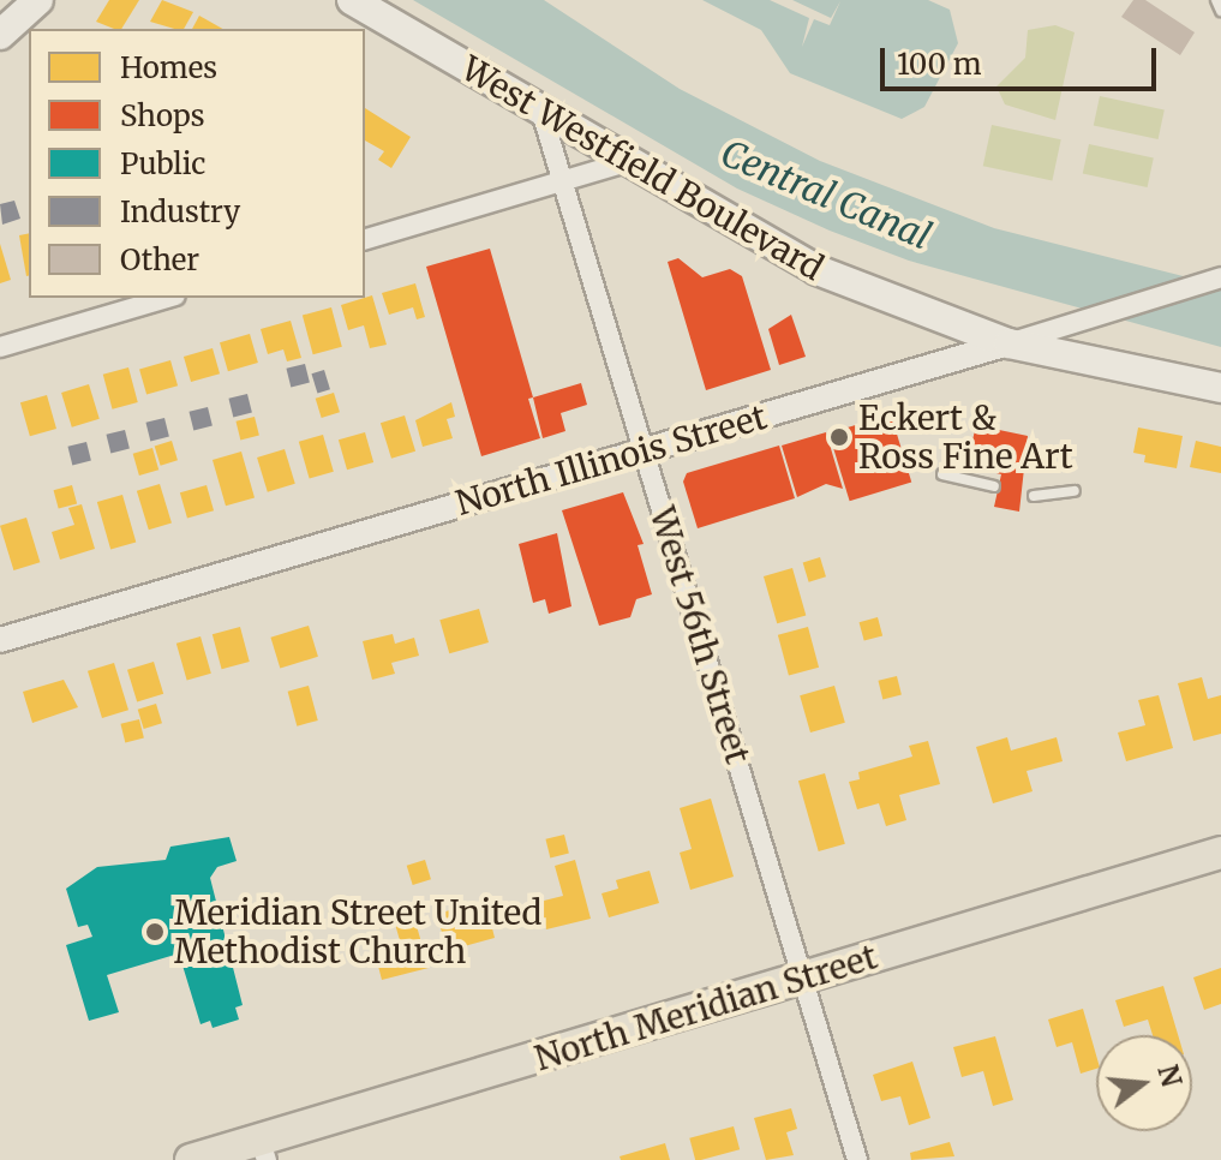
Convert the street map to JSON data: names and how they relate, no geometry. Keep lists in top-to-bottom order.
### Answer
{
  "streets": {
    "main road": ["West Westfield Boulevard", "North Meridian Street"],
    "street": ["North Illinois Street", "West 56th Street"]
  },
  "crossings": [
    ["West Westfield Boulevard", "North Illinois Street"],
    ["West Westfield Boulevard", "West 56th Street"],
    ["North Illinois Street", "West 56th Street"],
    ["West 56th Street", "North Meridian Street"]
  ],
  "water": ["Central Canal"],
  "places": ["Eckert & Ross Fine Art", "Meridian Street United Methodist Church"],
  "legend": [
    "Homes",
    "Shops",
    "Public",
    "Industry",
    "Other"
  ],
  "scale_bar": "100 m",
  "north": "right"
}
